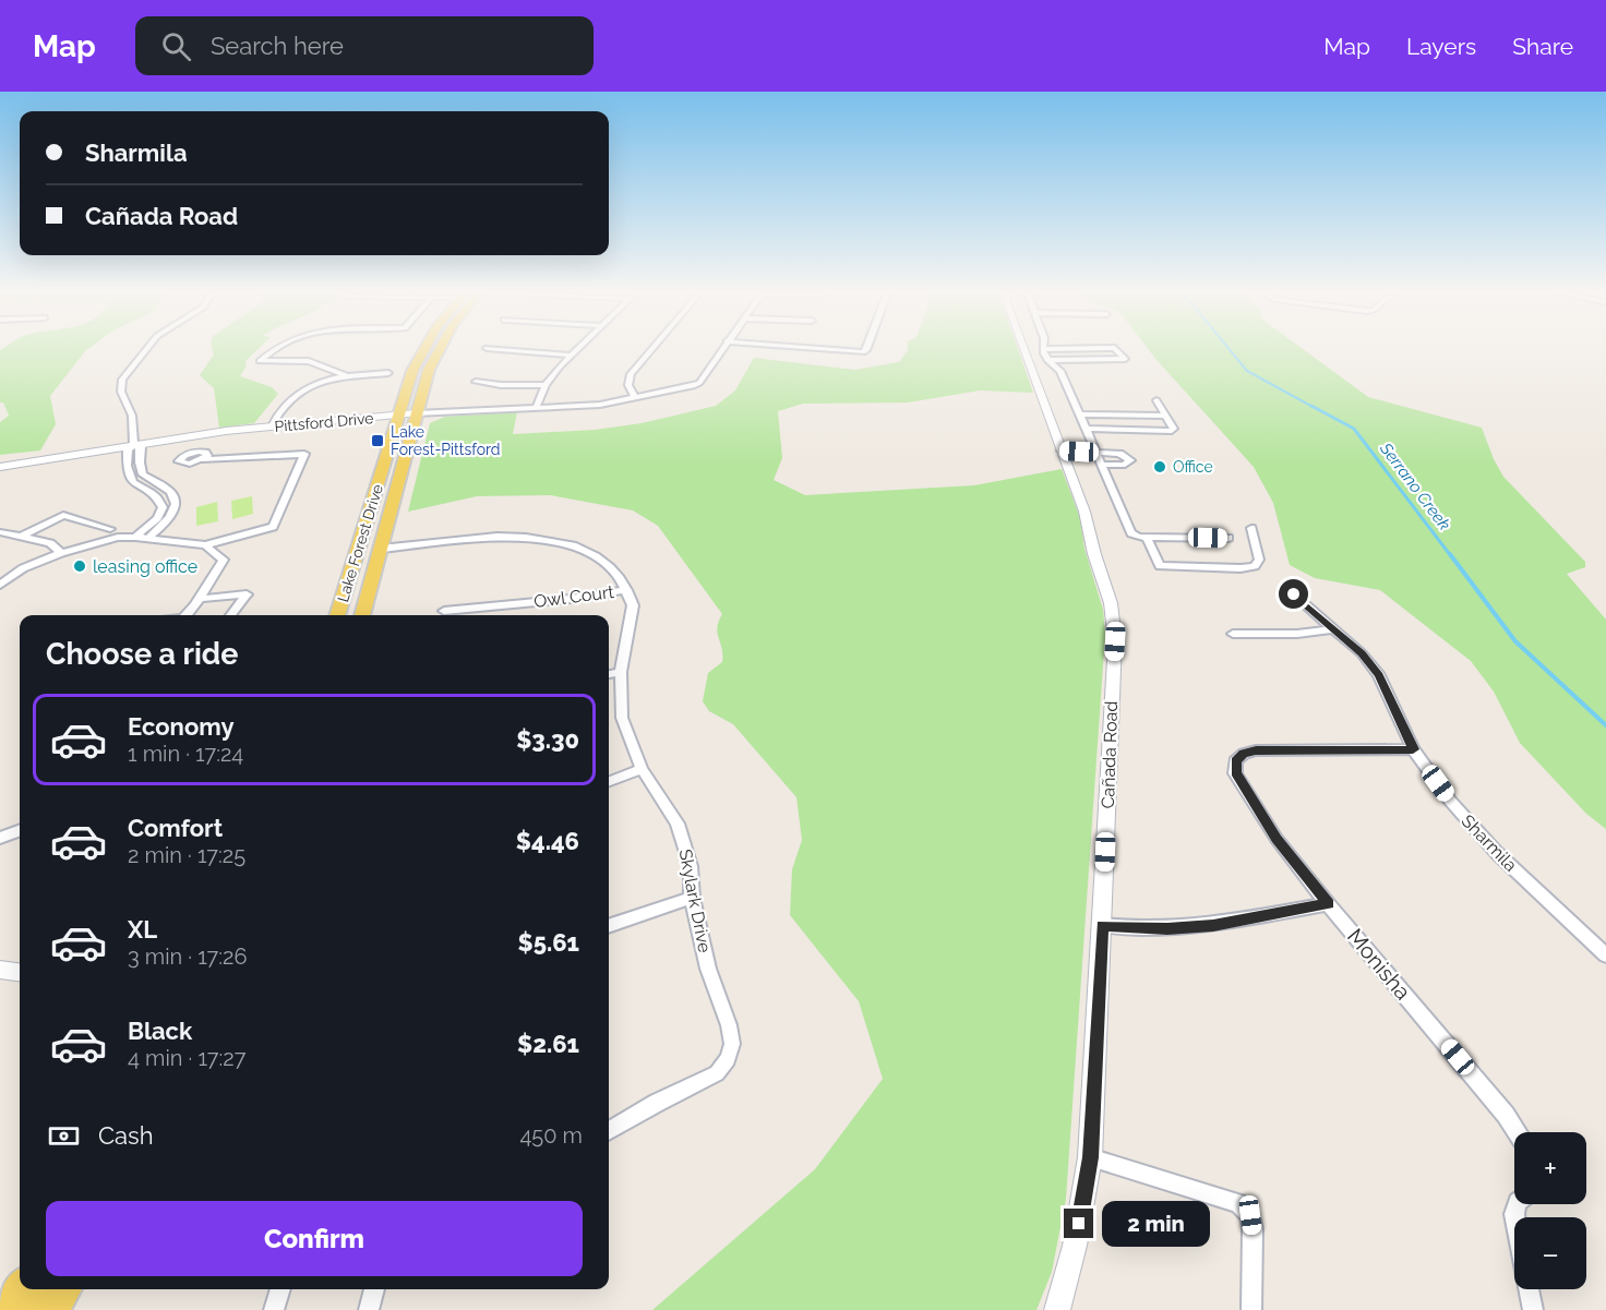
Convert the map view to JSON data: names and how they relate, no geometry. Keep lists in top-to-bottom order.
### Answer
{
  "streets": {
    "main road": ["Lake Forest Drive"],
    "street": [
      "Pittsford Drive",
      "Owl Court",
      "Cañada Road",
      "Sharmila",
      "Skylark Drive",
      "Monisha"
    ]
  },
  "crossings": [
    ["Pittsford Drive", "Lake Forest Drive"],
    ["Owl Court", "Skylark Drive"],
    ["Sharmila", "Monisha"]
  ],
  "water": ["Serrano Creek"],
  "places": {
    "transit": ["Lake Forest-Pittsford"],
    "other": ["Office", "leasing office"]
  },
  "page": {
    "header": "Map",
    "search": "Search here",
    "nav": ["Map", "Layers", "Share"],
    "banner": ["Sharmila", "Cañada Road"],
    "heading": "Choose a ride",
    "list": [
      {
        "name": "Economy",
        "note": "1 min · 17:24",
        "value": "$3.30"
      },
      {
        "name": "Comfort",
        "note": "2 min · 17:25",
        "value": "$4.46"
      },
      {
        "name": "XL",
        "note": "3 min · 17:26",
        "value": "$5.61"
      },
      {
        "name": "Black",
        "note": "4 min · 17:27",
        "value": "$2.61"
      }
    ],
    "pay": ["Cash", "450 m"],
    "map_buttons": ["+", "−"],
    "buttons": "Confirm",
    "bubble": "2 min"
  }
}
